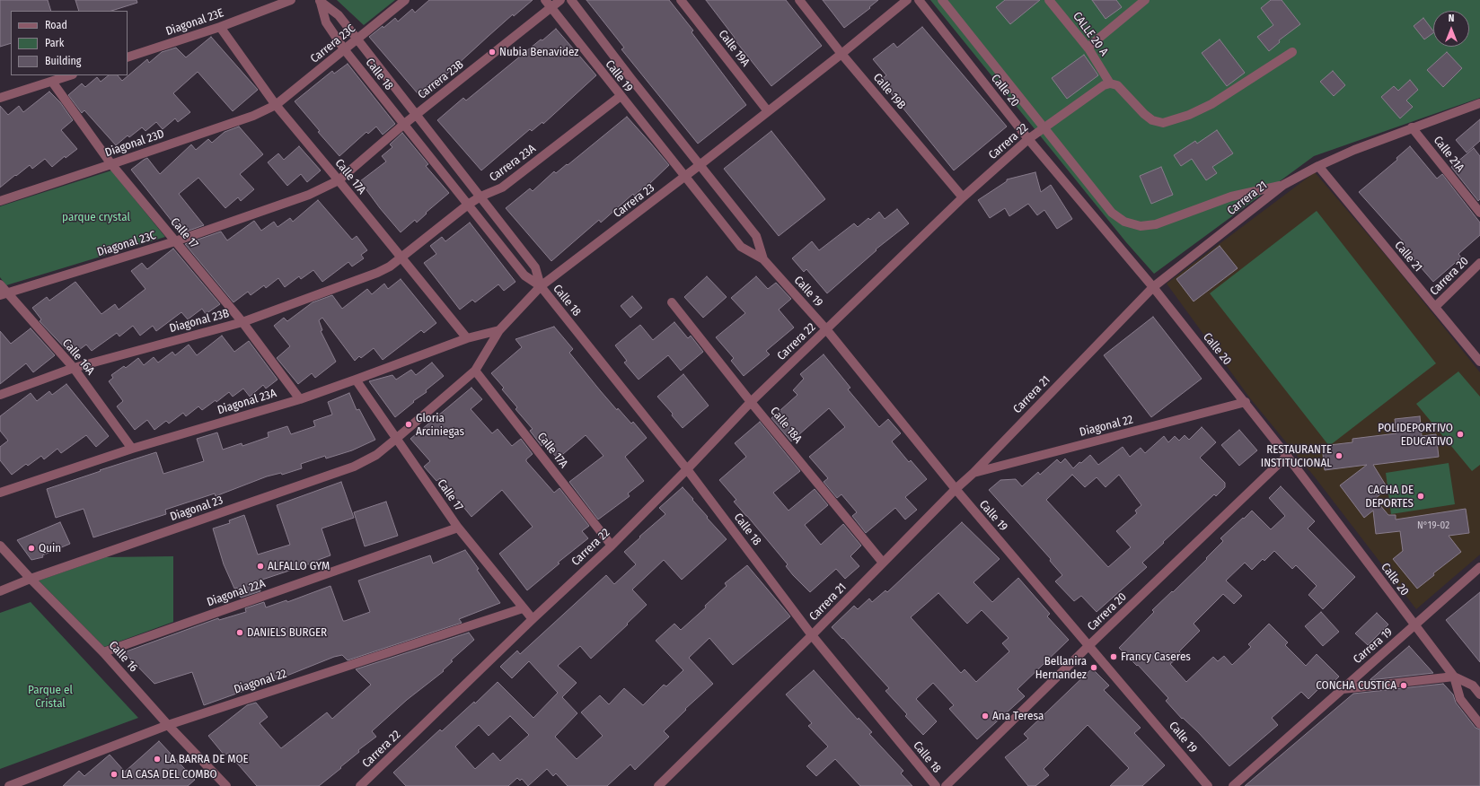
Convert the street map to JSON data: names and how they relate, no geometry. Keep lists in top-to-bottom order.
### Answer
{
  "streets": {
    "street": [
      "Diagonal 23E",
      "CALLE 20 A",
      "Carrera 23C",
      "Calle 19A",
      "Calle 18",
      "Calle 19",
      "Carrera 23B",
      "Calle 20",
      "Calle 19B",
      "Carrera 22",
      "Diagonal 23D",
      "Calle 21A",
      "Carrera 23A",
      "Calle 17A",
      "Carrera 21",
      "Carrera 23",
      "Calle 17",
      "Diagonal 23C",
      "Calle 21",
      "Carrera 20",
      "Diagonal 23B",
      "Calle 16A",
      "Diagonal 23A",
      "Calle 18A",
      "Diagonal 22",
      "Diagonal 23",
      "Diagonal 22A",
      "Carrera 19",
      "Calle 16"
    ]
  },
  "crossings": [
    ["Diagonal 23E", "Calle 17A"],
    ["CALLE 20 A", "Carrera 22"],
    ["Carrera 23C", "Calle 18"],
    ["Carrera 23C", "Diagonal 23D"],
    ["Carrera 23C", "Calle 17A"],
    ["Calle 19A", "Carrera 23"],
    ["Calle 18", "Carrera 23B"],
    ["Calle 18", "Carrera 22"],
    ["Calle 18", "Carrera 23A"],
    ["Calle 18", "Carrera 21"],
    ["Calle 18", "Carrera 23"],
    ["Calle 19", "Carrera 23B"],
    ["Calle 19", "Carrera 22"],
    ["Calle 19", "Carrera 23A"],
    ["Calle 19", "Carrera 21"],
    ["Calle 19", "Carrera 23"],
    ["Calle 19", "Carrera 20"],
    ["Carrera 23B", "Calle 17A"],
    ["Carrera 23B", "Diagonal 23C"],
    ["Calle 20", "Carrera 22"],
    ["Calle 20", "Carrera 21"],
    ["Calle 20", "Carrera 20"],
    ["Calle 20", "Diagonal 22"],
    ["Calle 20", "Carrera 19"],
    ["Calle 19B", "Carrera 22"],
    ["Calle 19B", "Carrera 23"],
    ["Carrera 22", "Calle 17A"],
    ["Carrera 22", "Calle 17"],
    ["Carrera 22", "Calle 18A"],
    ["Diagonal 23D", "Calle 17A"],
    ["Diagonal 23D", "Calle 17"],
    ["Calle 21A", "Carrera 21"],
    ["Carrera 23A", "Calle 17A"],
    ["Carrera 23A", "Diagonal 23B"],
    ["Calle 17A", "Carrera 23"],
    ["Calle 17A", "Diagonal 23C"],
    ["Calle 17A", "Diagonal 23B"],
    ["Calle 17A", "Diagonal 23A"],
    ["Carrera 21", "Calle 21"],
    ["Carrera 21", "Calle 18A"],
    ["Carrera 21", "Diagonal 22"],
    ["Carrera 23", "Calle 17"],
    ["Carrera 23", "Diagonal 23A"],
    ["Carrera 23", "Diagonal 23"],
    ["Calle 17", "Diagonal 23C"],
    ["Calle 17", "Diagonal 23B"],
    ["Calle 17", "Diagonal 23A"],
    ["Calle 17", "Diagonal 22"],
    ["Calle 17", "Diagonal 23"],
    ["Calle 17", "Diagonal 22A"],
    ["Diagonal 23C", "Calle 16A"],
    ["Calle 21", "Carrera 20"],
    ["Diagonal 23B", "Calle 16A"],
    ["Calle 16A", "Diagonal 23A"],
    ["Diagonal 22", "Calle 16"],
    ["Diagonal 23", "Calle 16"],
    ["Diagonal 22A", "Calle 16"]
  ],
  "parks": ["parque crystal", "Parque el Cristal"],
  "places": [
    "Nubia Benavidez",
    "Gloria Arciniegas",
    "POLIDEPORTIVO EDUCATIVO",
    "RESTAURANTE INSTITUCIONAL",
    "CACHA DE DEPORTES",
    "Quin",
    "ALFALLO GYM",
    "DANIELS BURGER",
    "Francy Caseres",
    "Bellanira Hernandez",
    "CONCHA CUSTICA",
    "Ana Teresa",
    "LA BARRA DE MOE",
    "LA CASA DEL COMBO"
  ],
  "house_numbers": ["N°19-02"],
  "legend": ["Road", "Park", "Building"],
  "north": "top"
}
